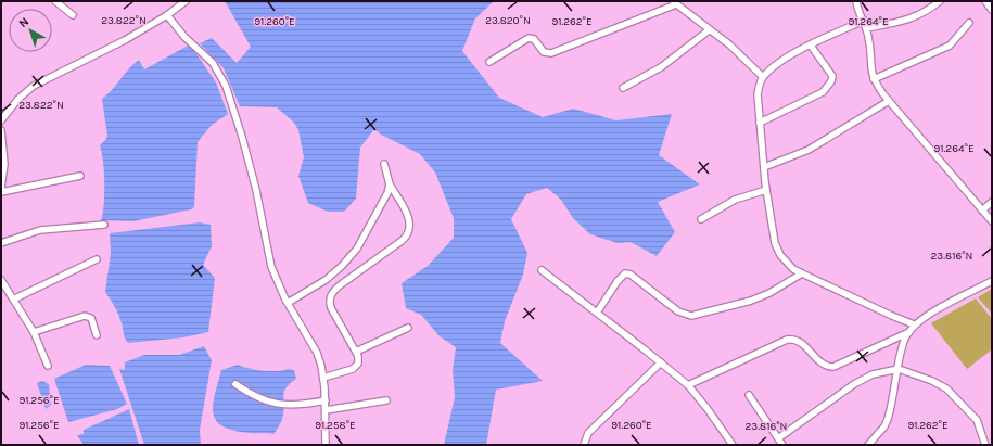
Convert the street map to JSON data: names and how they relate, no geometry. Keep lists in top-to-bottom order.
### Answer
{
  "north": "top left",
  "coordinates": [
    "23.822°N",
    "23.820°N",
    "91.264°E",
    "91.260°E",
    "91.262°E",
    "23.816°N",
    "91.256°E",
    "91.258°E"
  ]
}
